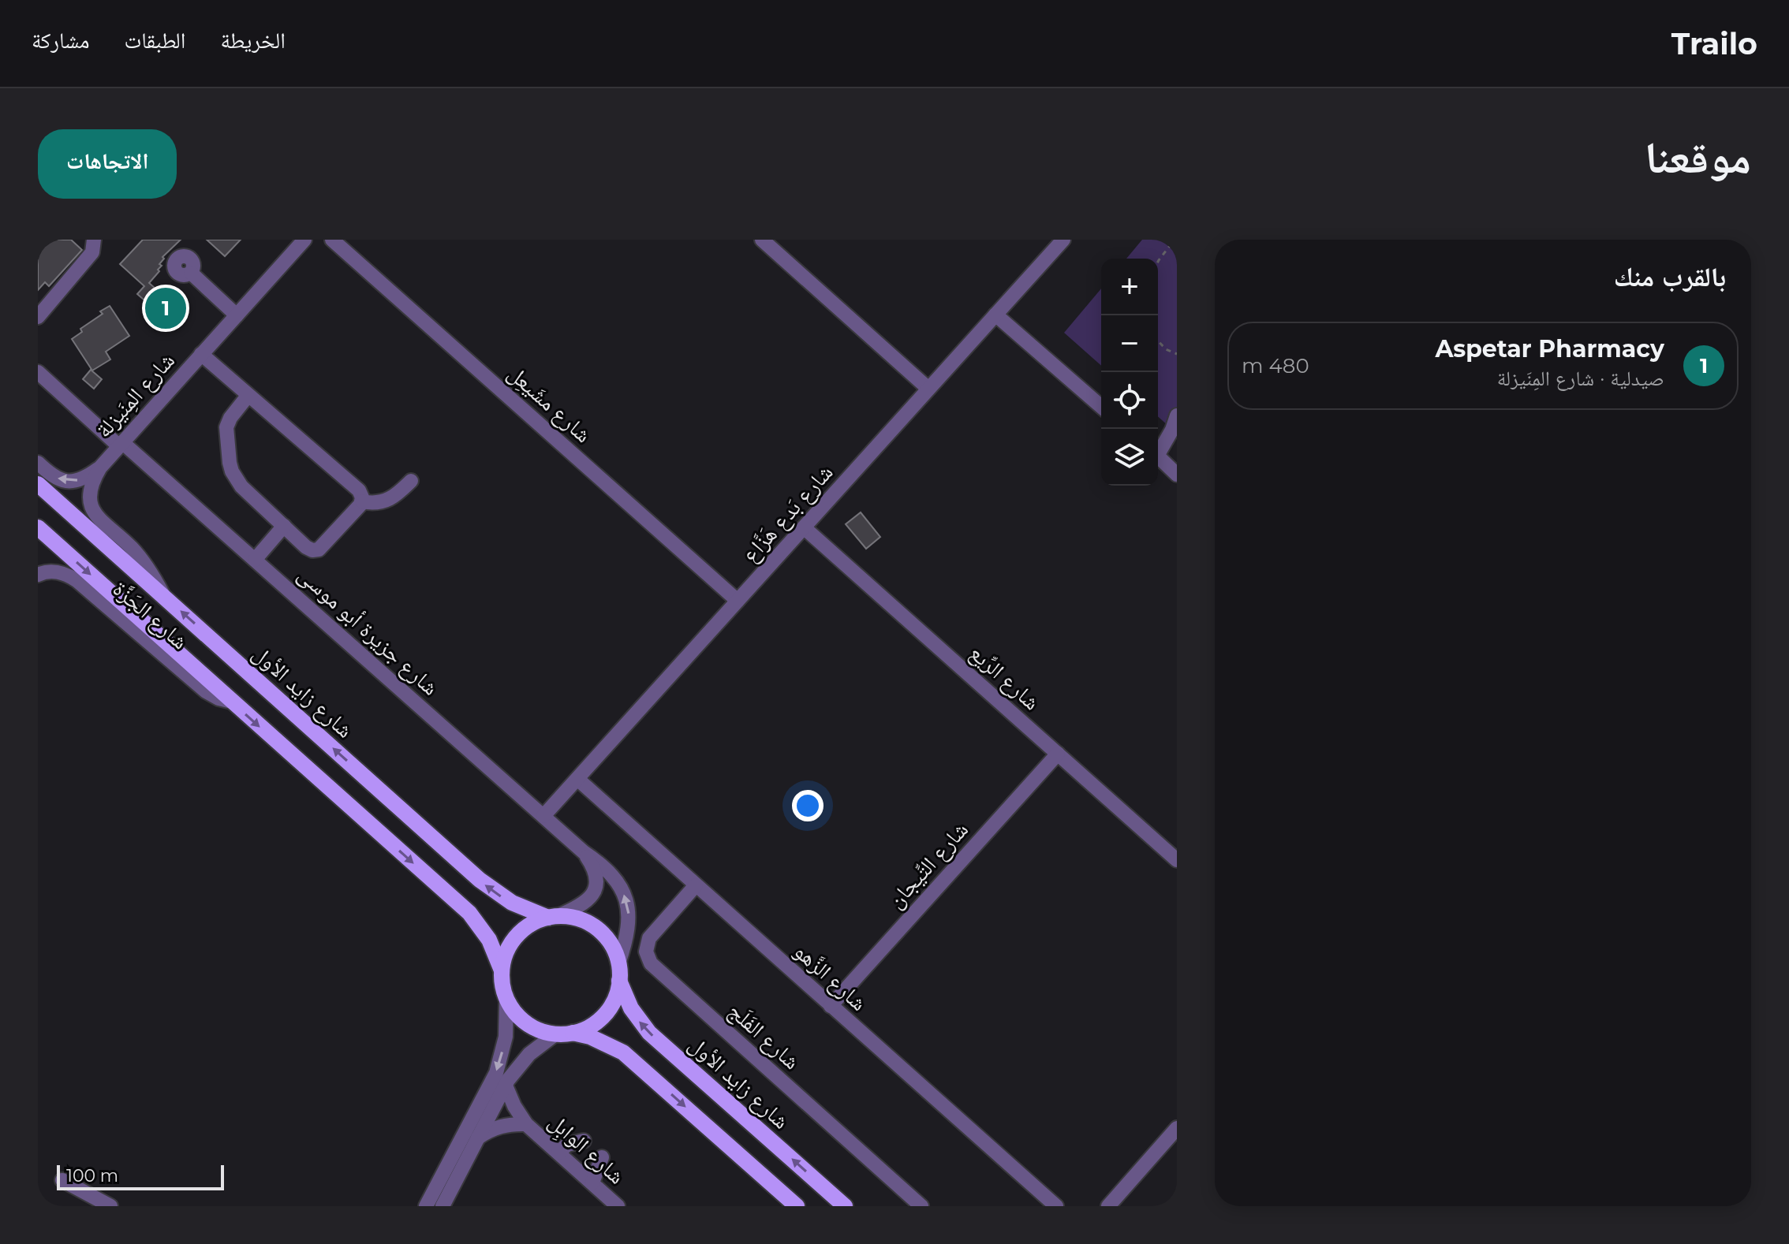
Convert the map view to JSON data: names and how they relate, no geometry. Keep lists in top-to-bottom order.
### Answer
{
  "streets": {
    "main road": ["شارع زايد الأول"],
    "street": [
      "شارع المِنَيزلة",
      "شارع مشَيعِل",
      "شارع بَدع هَزَّاع",
      "شارع الجَزَّة",
      "شارع جزيرة أبو موسى",
      "شارع الرِّيع",
      "شارع التِّيجان",
      "شارع الزَّهو",
      "شارع الفَلَج",
      "شارع الوابِل"
    ]
  },
  "crossings": [
    ["شارع المِنَيزلة", "شارع جزيرة أبو موسى"],
    ["شارع المِنَيزلة", "شارع زايد الأول"],
    ["شارع مشَيعِل", "شارع بَدع هَزَّاع"],
    ["شارع بَدع هَزَّاع", "شارع جزيرة أبو موسى"],
    ["شارع بَدع هَزَّاع", "شارع الرِّيع"],
    ["شارع بَدع هَزَّاع", "شارع الزَّهو"],
    ["شارع جزيرة أبو موسى", "شارع زايد الأول"],
    ["شارع الرِّيع", "شارع التِّيجان"],
    ["شارع التِّيجان", "شارع الزَّهو"],
    ["شارع الزَّهو", "شارع الفَلَج"]
  ],
  "scale_bar": "100 m",
  "page": {
    "header": "Trailo",
    "nav": ["الخريطة", "الطبقات", "مشاركة"],
    "title": "موقعنا",
    "buttons": "الاتجاهات",
    "heading": "بالقرب منك",
    "map_buttons": ["+", "−"],
    "pins": "1",
    "list": [
      {
        "mark": "1",
        "name": "Aspetar Pharmacy",
        "note": "صيدلية · شارع المِنَيزلة",
        "value": "480 m"
      }
    ],
    "scale": "100 m"
  }
}
